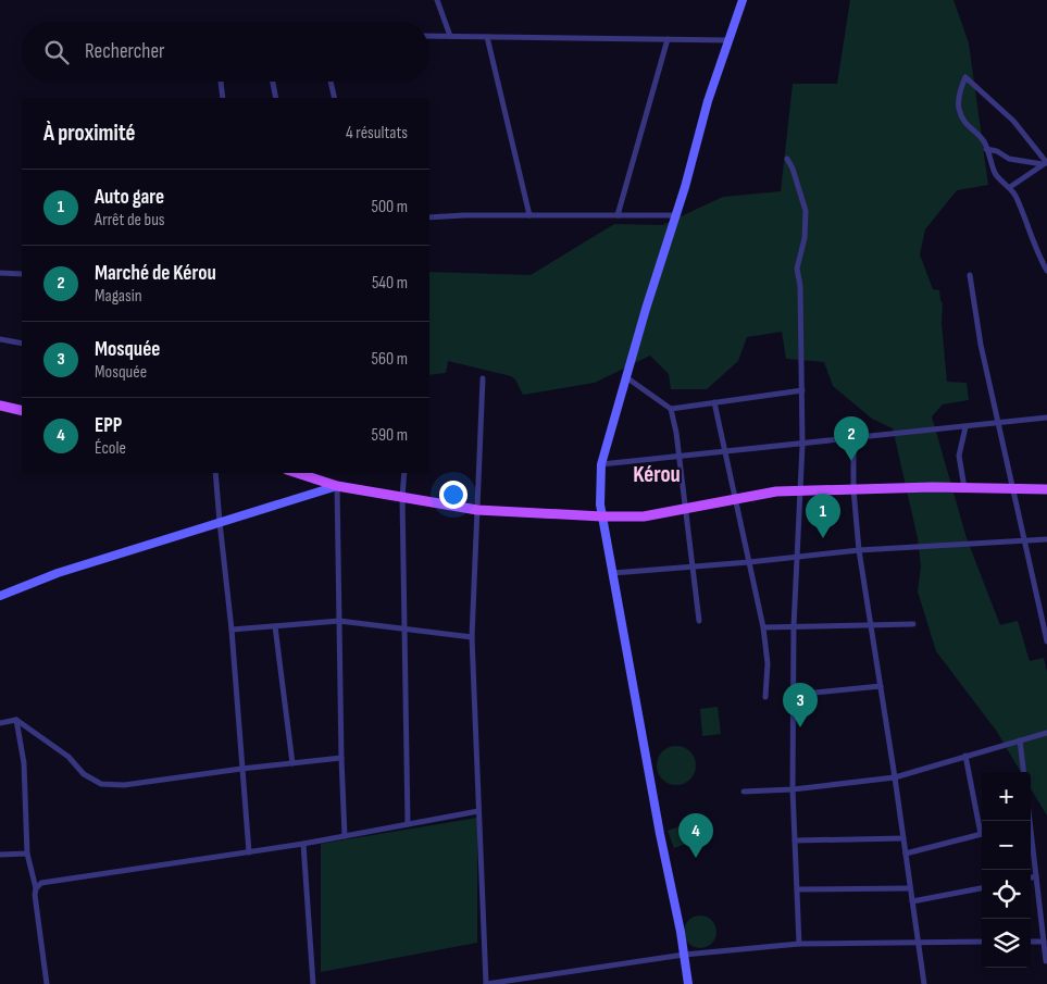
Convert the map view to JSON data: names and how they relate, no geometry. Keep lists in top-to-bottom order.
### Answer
{
  "districts": ["Kérou"],
  "page": {
    "search": "Rechercher",
    "heading": ["À proximité", "4 résultats"],
    "list": [
      {
        "mark": "1",
        "name": "Auto gare",
        "note": "Arrêt de bus",
        "value": "500 m"
      },
      {
        "mark": "2",
        "name": "Marché de Kérou",
        "note": "Magasin",
        "value": "540 m"
      },
      {
        "mark": "3",
        "name": "Mosquée",
        "note": "Mosquée",
        "value": "560 m"
      },
      {
        "mark": "4",
        "name": "EPP",
        "note": "École",
        "value": "590 m"
      }
    ],
    "pins": [
      "2",
      "1",
      "3",
      "4"
    ],
    "map_buttons": ["+", "−"]
  }
}
